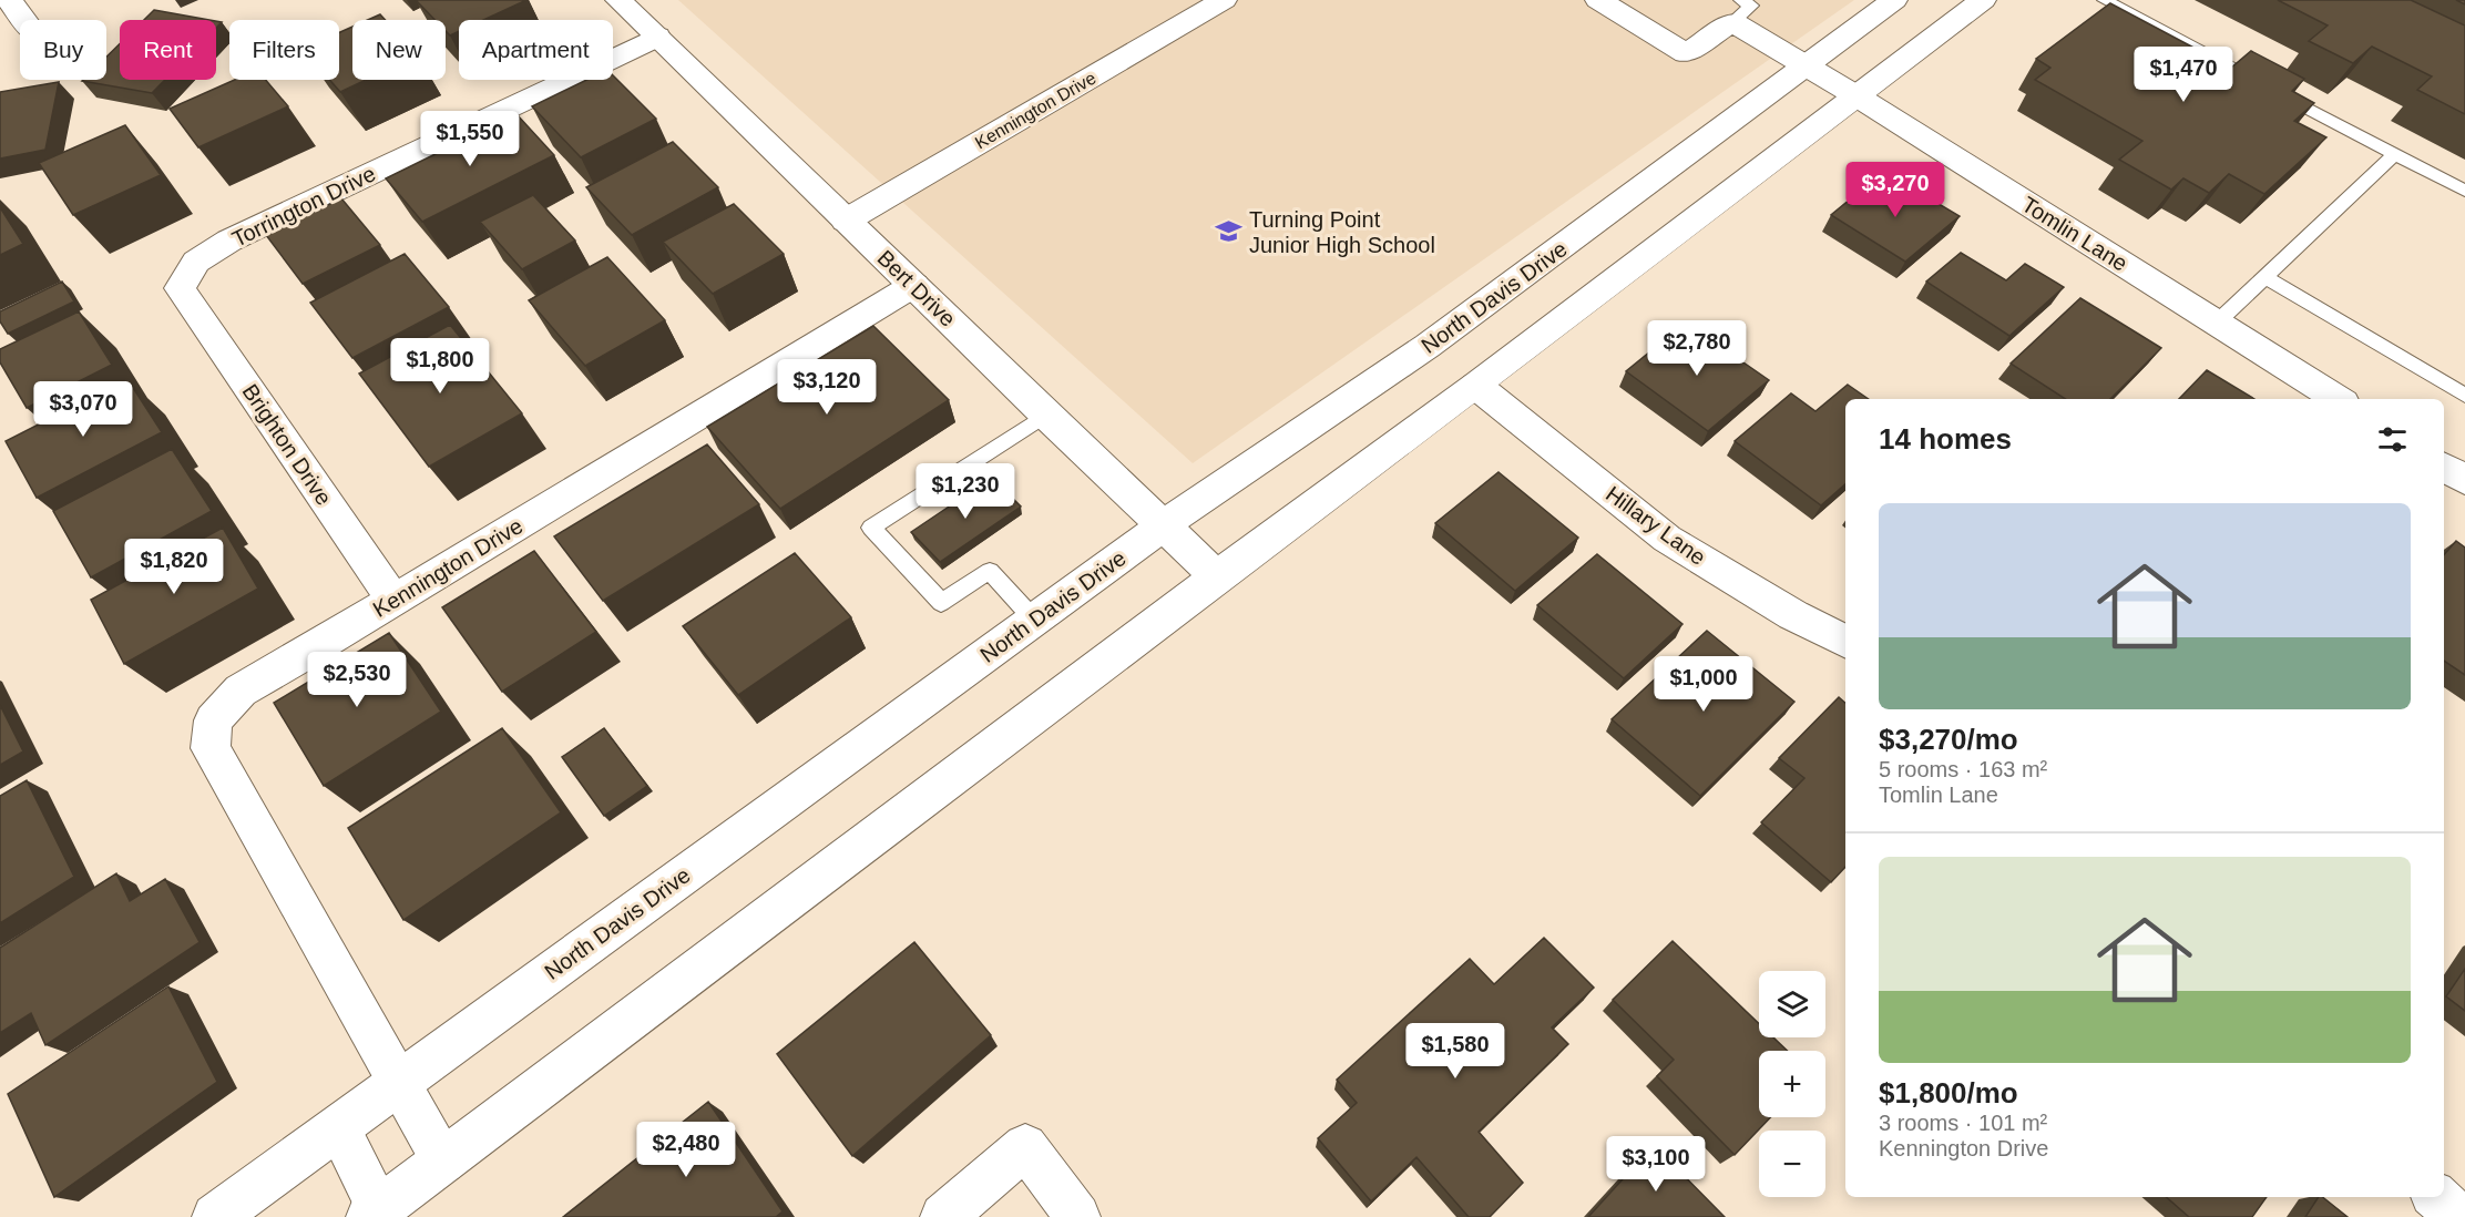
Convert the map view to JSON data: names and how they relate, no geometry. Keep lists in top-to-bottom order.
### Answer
{
  "streets": {
    "street": [
      "Kennington Drive",
      "Torrington Drive",
      "Tomlin Lane",
      "Bert Drive",
      "North Davis Drive",
      "Brighton Drive",
      "Hillary Lane"
    ]
  },
  "crossings": [
    ["Kennington Drive", "Bert Drive"],
    ["Kennington Drive", "North Davis Drive"],
    ["Kennington Drive", "Brighton Drive"],
    ["Torrington Drive", "Bert Drive"],
    ["Torrington Drive", "Brighton Drive"],
    ["Tomlin Lane", "North Davis Drive"],
    ["Bert Drive", "North Davis Drive"]
  ],
  "places": {
    "school or university": ["Turning Point Junior High School"]
  },
  "page": {
    "chip": [
      "Buy",
      "Rent",
      "Filters",
      "New",
      "Apartment"
    ],
    "price": [
      "$1,470",
      "$1,550",
      "$3,270",
      "$2,780",
      "$1,800",
      "$3,120",
      "$3,070",
      "$1,230",
      "$1,820",
      "$2,530",
      "$1,000",
      "$1,580",
      "$2,480",
      "$3,100"
    ],
    "heading": "14 homes",
    "list": [
      {
        "name": "$3,270/mo",
        "note": "5 rooms · 163 m² · Tomlin Lane"
      },
      {
        "name": "$1,800/mo",
        "note": "3 rooms · 101 m² · Kennington Drive"
      }
    ],
    "map_buttons": ["+", "−"]
  }
}
